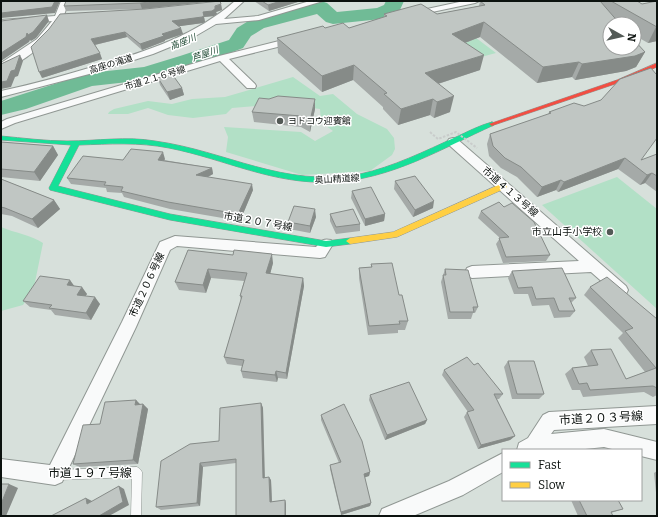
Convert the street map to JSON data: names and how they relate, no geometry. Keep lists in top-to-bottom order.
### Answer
{
  "streets": {
    "main road": ["奥山精道線", "市道２０７号線"],
    "street": [
      "高座の滝道",
      "市道２１６号線",
      "市道４１３号線",
      "市道２０６号線",
      "市道２０３号線",
      "市道１９７号線"
    ]
  },
  "crossings": [
    ["奥山精道線", "市道４１３号線"],
    ["奥山精道線", "市道２０７号線"],
    ["市道４１３号線", "市道２０７号線"],
    ["市道２０７号線", "市道２０６号線"],
    ["市道２０６号線", "市道１９７号線"]
  ],
  "water": ["高座川", "芦屋川"],
  "places": ["ヨドコウ迎賓館", "市立山手小学校"],
  "legend": ["Fast", "Slow"],
  "north": "right"
}
